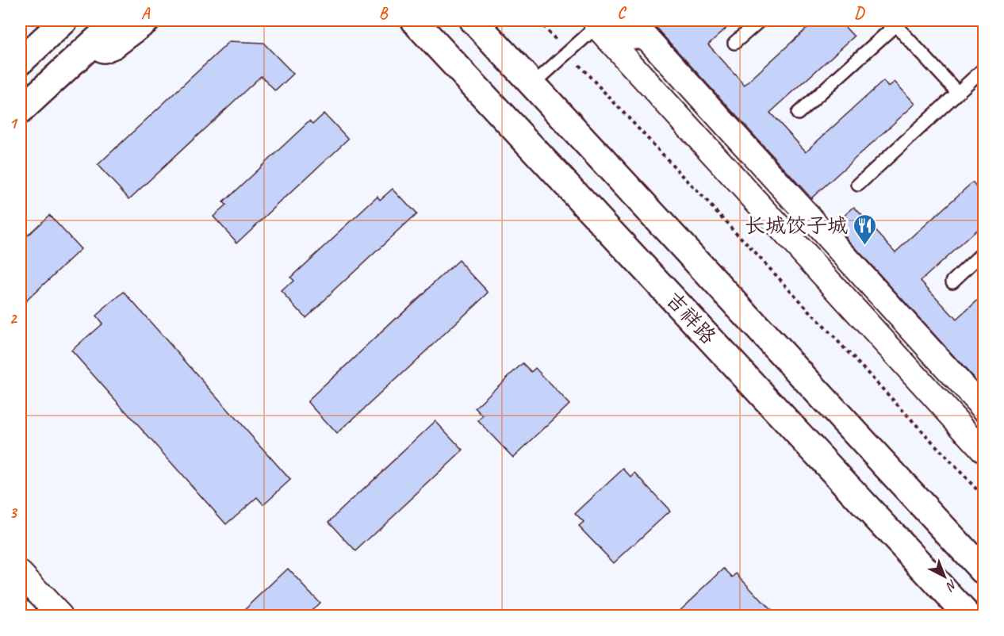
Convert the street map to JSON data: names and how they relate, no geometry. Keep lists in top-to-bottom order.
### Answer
{
  "streets": {
    "main road": ["吉祥路"]
  },
  "places": {
    "restaurant": ["长城饺子城"]
  },
  "north": "bottom right",
  "grid": {
    "columns": [
      "A",
      "B",
      "C",
      "D"
    ],
    "rows": ["1", "2", "3"]
  }
}
